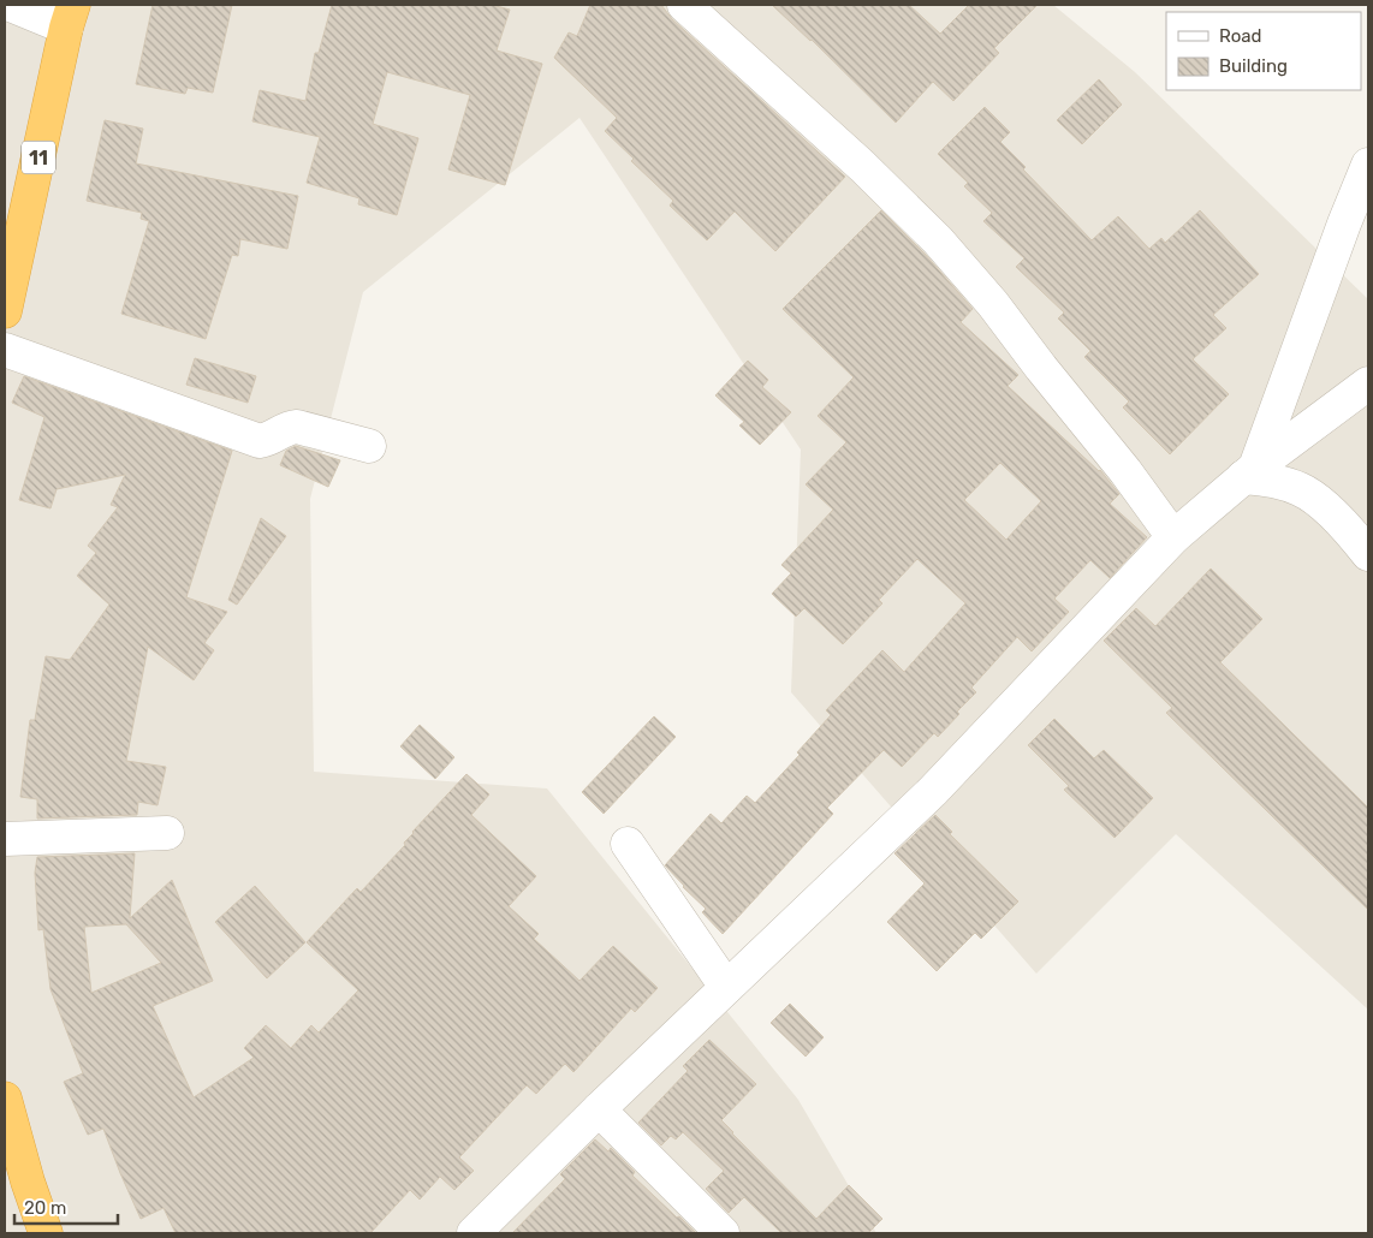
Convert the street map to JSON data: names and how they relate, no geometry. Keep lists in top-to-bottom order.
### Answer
{
  "streets": {
    "highway": ["11"]
  },
  "legend": ["Road", "Building"],
  "scale_bar": "20 m"
}
